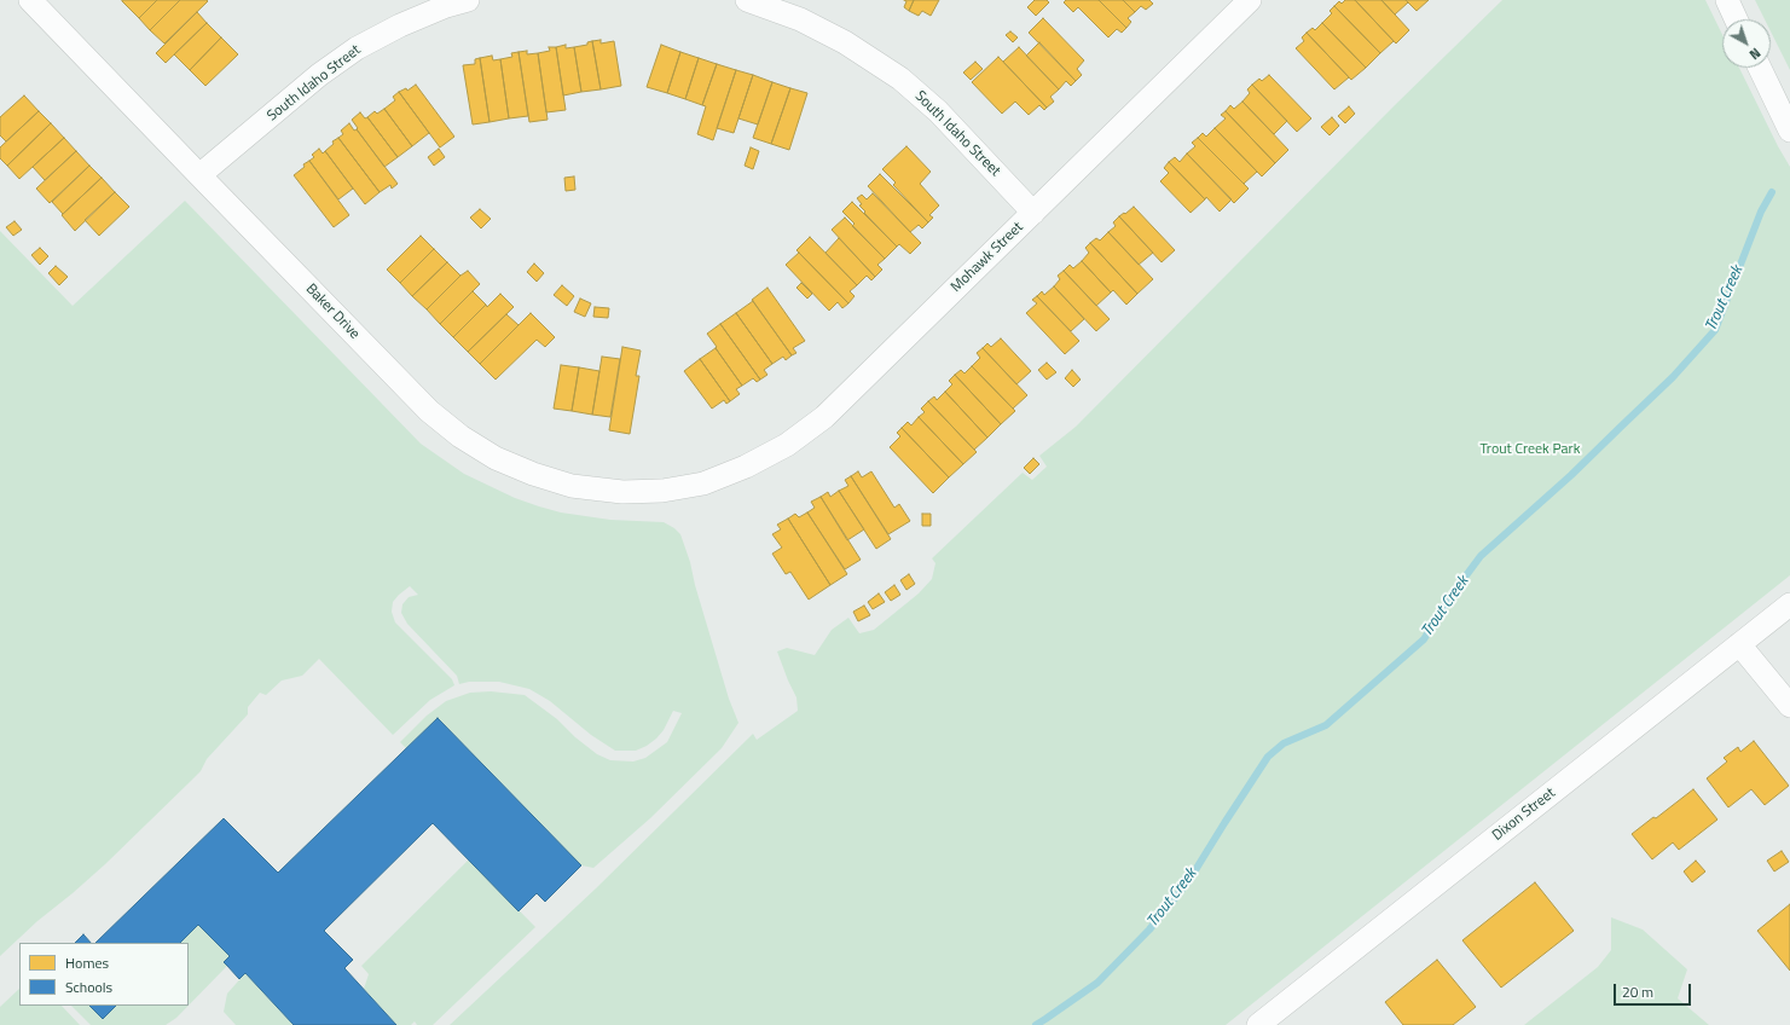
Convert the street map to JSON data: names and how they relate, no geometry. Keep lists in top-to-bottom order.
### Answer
{
  "streets": {
    "street": [
      "South Idaho Street",
      "Mohawk Street",
      "Baker Drive",
      "Dixon Street"
    ]
  },
  "crossings": [
    ["South Idaho Street", "Mohawk Street"],
    ["South Idaho Street", "Baker Drive"],
    ["Mohawk Street", "Baker Drive"]
  ],
  "water": ["Trout Creek"],
  "parks": ["Trout Creek Park"],
  "legend": ["Homes", "Schools"],
  "scale_bar": "20 m",
  "north": "bottom right"
}
